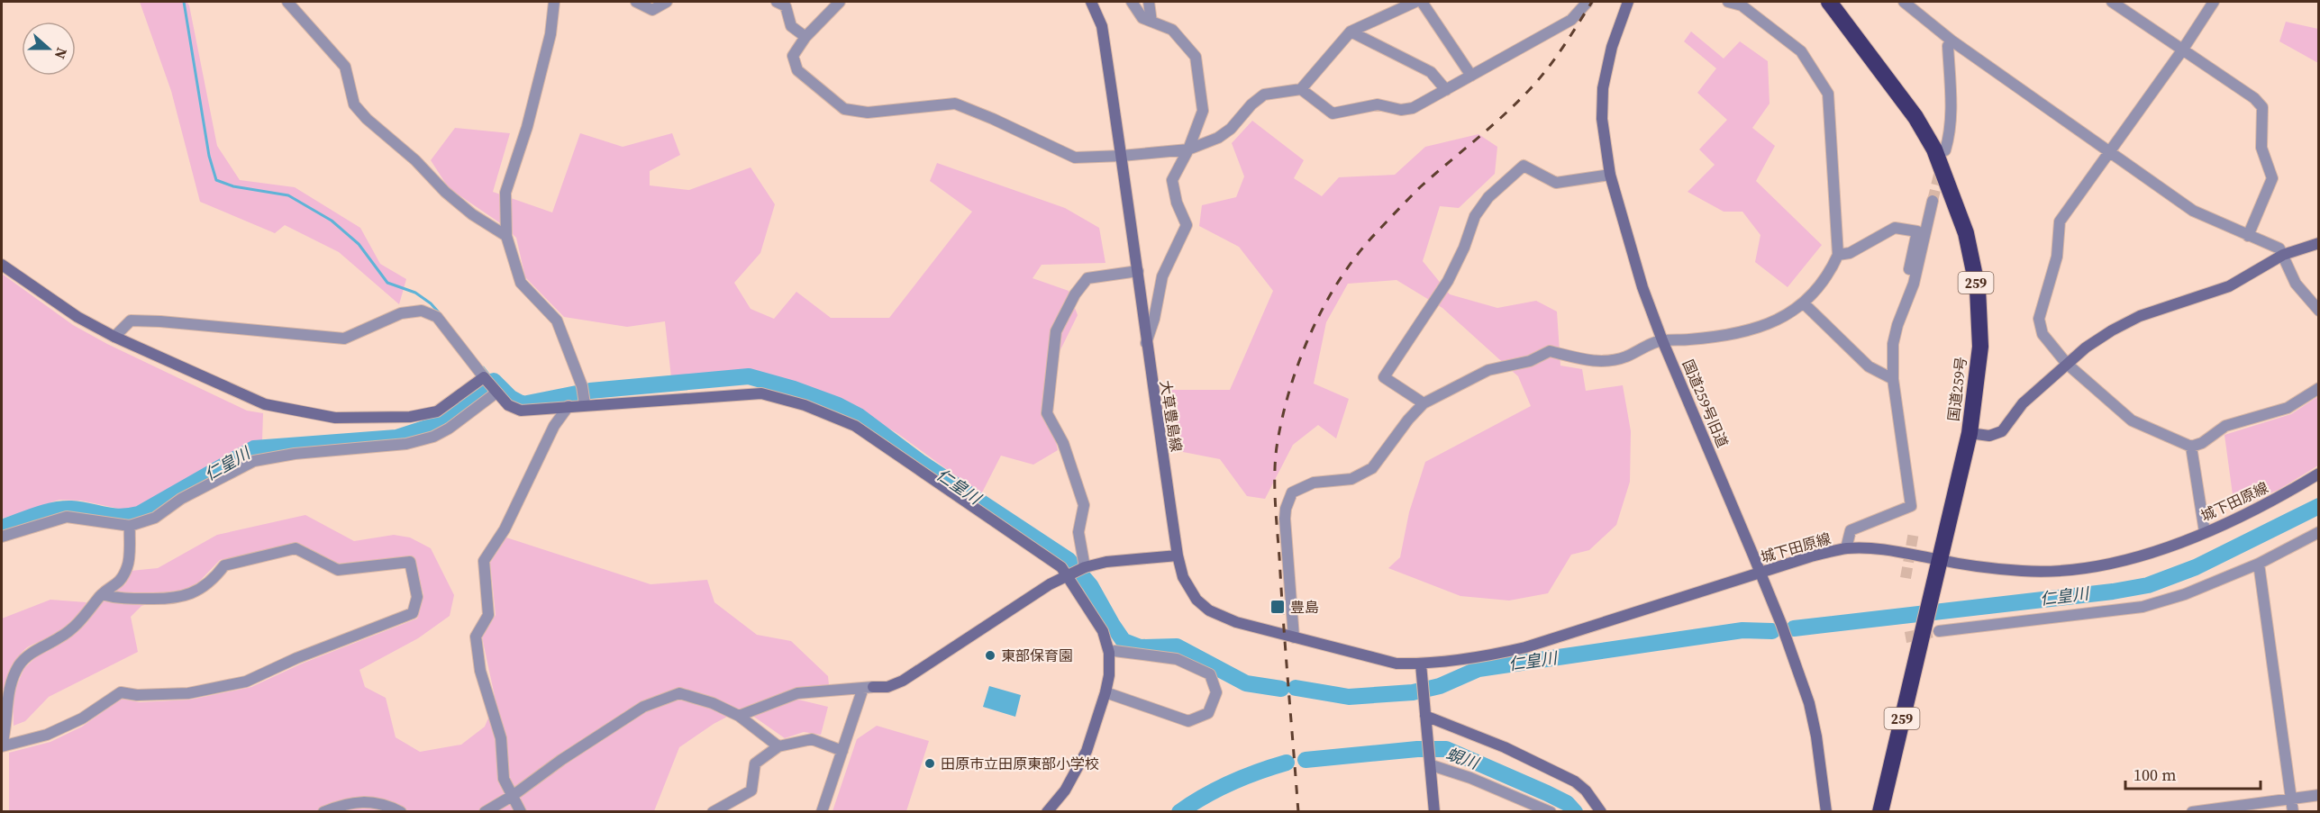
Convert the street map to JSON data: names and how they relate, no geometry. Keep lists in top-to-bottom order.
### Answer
{
  "streets": {
    "highway": ["259", "国道259号"],
    "street": ["国道259号旧道", "大草豊島線", "城下田原線"]
  },
  "crossings": [
    ["国道259号", "城下田原線"],
    ["国道259号旧道", "城下田原線"],
    ["大草豊島線", "城下田原線"]
  ],
  "water": ["仁皇川", "蜆川"],
  "places": {
    "transit": ["豊島"],
    "other": ["東部保育園", "田原市立田原東部小学校"]
  },
  "scale_bar": "100 m",
  "north": "right"
}
